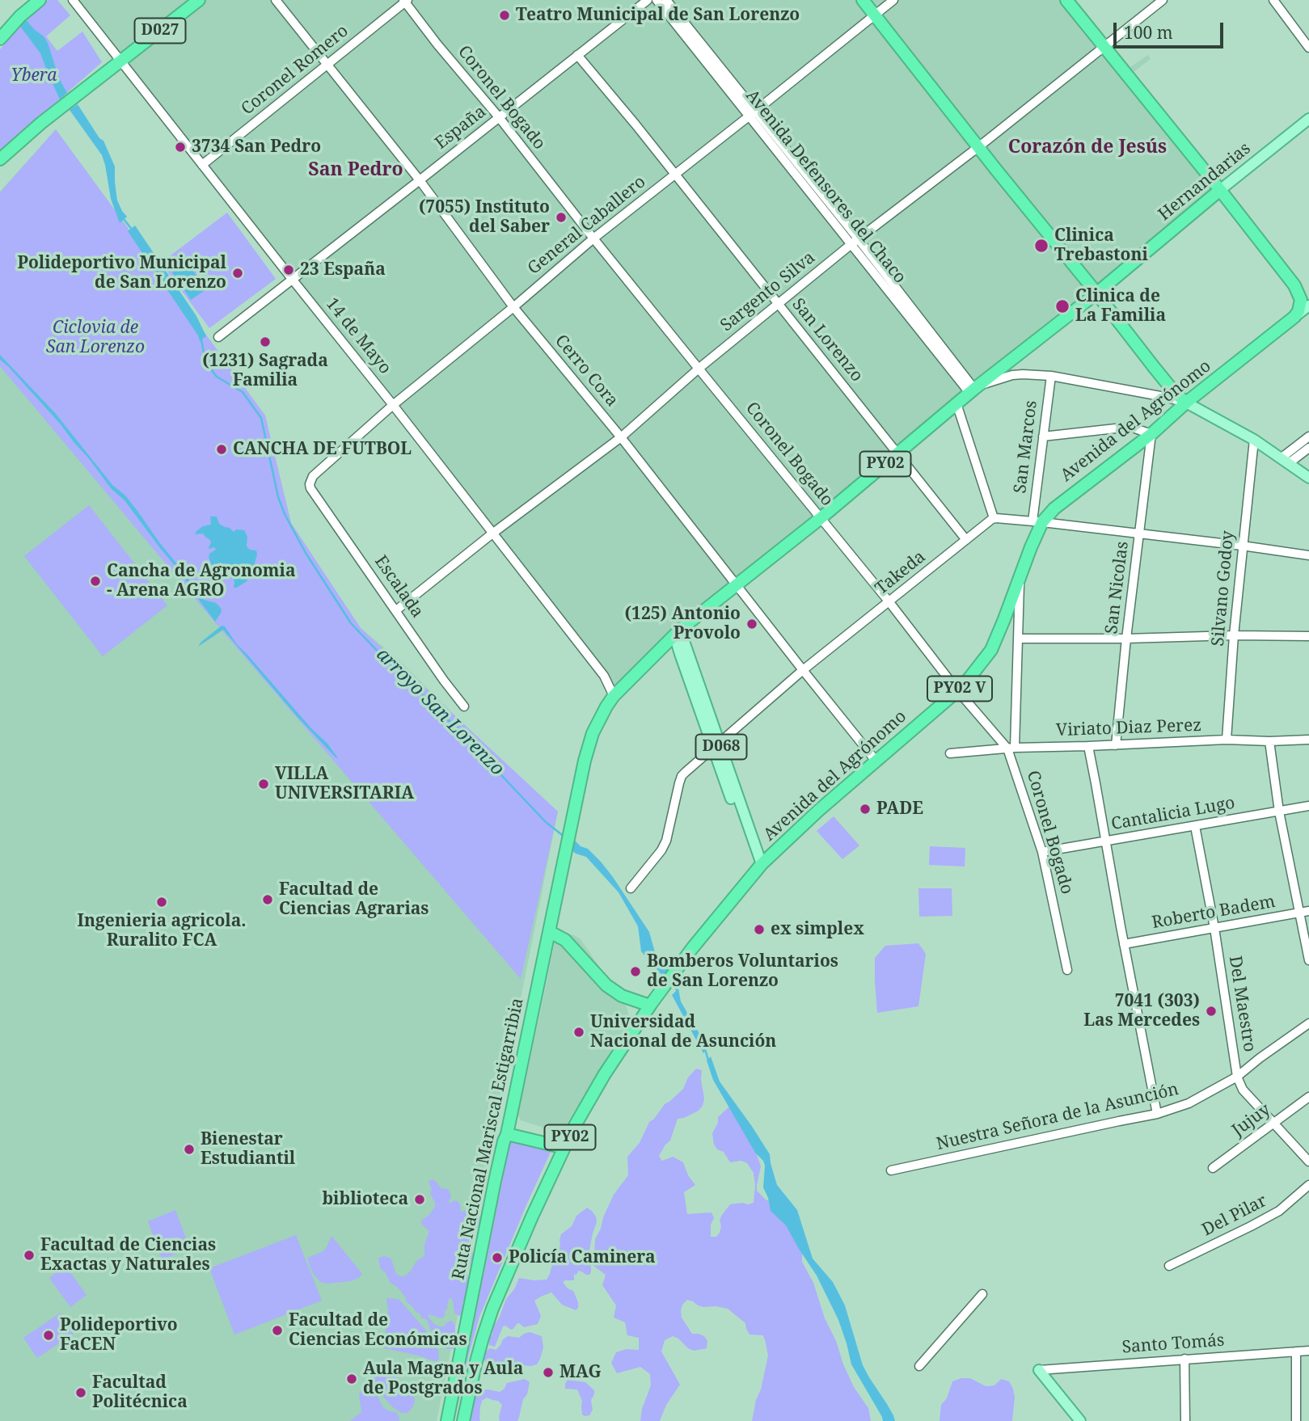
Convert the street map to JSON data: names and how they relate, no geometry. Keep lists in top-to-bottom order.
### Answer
{
  "streets": {
    "highway": [
      "D027",
      "Hernandarias",
      "Avenida del Agrónomo",
      "PY02",
      "PY02 V",
      "Ruta Nacional Mariscal Estigarribia"
    ],
    "main road": ["D068"],
    "street": [
      "Coronel Romero",
      "Coronel Bogado",
      "España",
      "Avenida Defensores del Chaco",
      "General Caballero",
      "Sargento Silva",
      "14 de Mayo",
      "San Lorenzo",
      "Cerro Cora",
      "San Marcos",
      "Takeda",
      "Escalada",
      "San Nicolas",
      "Silvano Godoy",
      "Viriato Diaz Perez",
      "Cantalicia Lugo",
      "Roberto Badem",
      "Del Maestro",
      "Nuestra Señora de la Asunción",
      "Jujuy",
      "Del Pilar",
      "Santo Tomás"
    ]
  },
  "crossings": [
    ["D027", "14 de Mayo"],
    ["Coronel Romero", "Coronel Bogado"],
    ["Coronel Romero", "14 de Mayo"],
    ["Coronel Romero", "Cerro Cora"],
    ["Coronel Bogado", "España"],
    ["Coronel Bogado", "General Caballero"],
    ["Coronel Bogado", "Sargento Silva"],
    ["Coronel Bogado", "Avenida del Agrónomo"],
    ["Coronel Bogado", "PY02"],
    ["Coronel Bogado", "Takeda"],
    ["Coronel Bogado", "Viriato Diaz Perez"],
    ["Coronel Bogado", "Cantalicia Lugo"],
    ["España", "14 de Mayo"],
    ["España", "San Lorenzo"],
    ["España", "Cerro Cora"],
    ["Hernandarias", "PY02"],
    ["Avenida Defensores del Chaco", "General Caballero"],
    ["Avenida Defensores del Chaco", "Sargento Silva"],
    ["Avenida Defensores del Chaco", "PY02"],
    ["General Caballero", "14 de Mayo"],
    ["General Caballero", "San Lorenzo"],
    ["General Caballero", "Cerro Cora"],
    ["General Caballero", "Escalada"],
    ["Sargento Silva", "14 de Mayo"],
    ["Sargento Silva", "San Lorenzo"],
    ["Sargento Silva", "Cerro Cora"],
    ["Sargento Silva", "Escalada"],
    ["14 de Mayo", "PY02"],
    ["14 de Mayo", "Ruta Nacional Mariscal Estigarribia"],
    ["San Lorenzo", "PY02"],
    ["San Lorenzo", "Takeda"],
    ["Cerro Cora", "Avenida del Agrónomo"],
    ["Cerro Cora", "PY02"],
    ["Cerro Cora", "Takeda"],
    ["Avenida del Agrónomo", "San Marcos"],
    ["Avenida del Agrónomo", "PY02"],
    ["Avenida del Agrónomo", "San Nicolas"],
    ["Avenida del Agrónomo", "D068"],
    ["PY02", "D068"],
    ["PY02", "Ruta Nacional Mariscal Estigarribia"],
    ["Takeda", "D068"],
    ["San Nicolas", "Viriato Diaz Perez"],
    ["Silvano Godoy", "Viriato Diaz Perez"],
    ["Cantalicia Lugo", "Del Maestro"],
    ["Roberto Badem", "Del Maestro"],
    ["Del Maestro", "Nuestra Señora de la Asunción"],
    ["Del Maestro", "Jujuy"]
  ],
  "districts": ["Corazón de Jesús", "San Pedro"],
  "water": ["arroyo San Lorenzo"],
  "parks": ["Ybera", "Ciclovia de San Lorenzo"],
  "places": [
    "Teatro Municipal de San Lorenzo",
    "3734 San Pedro",
    "(7055) Instituto del Saber",
    "Clinica Trebastoni",
    "23 España",
    "Polideportivo Municipal de San Lorenzo",
    "Clinica de La Familia",
    "(1231) Sagrada Familia",
    "CANCHA DE FUTBOL",
    "Cancha de Agronomia - Arena AGRO",
    "(125) Antonio Provolo",
    "VILLA UNIVERSITARIA",
    "PADE",
    "Facultad de Ciencias Agrarias",
    "Ingenieria agricola. Ruralito FCA",
    "ex simplex",
    "Bomberos Voluntarios de San Lorenzo",
    "7041 (303) Las Mercedes",
    "Universidad Nacional de Asunción",
    "Bienestar Estudiantil",
    "biblioteca",
    "Facultad de Ciencias Exactas y Naturales",
    "Policía Caminera",
    "Facultad de Ciencias Económicas",
    "Polideportivo FaCEN",
    "MAG",
    "Aula Magna y Aula de Postgrados",
    "Facultad Politécnica"
  ],
  "scale_bar": "100 m"
}
